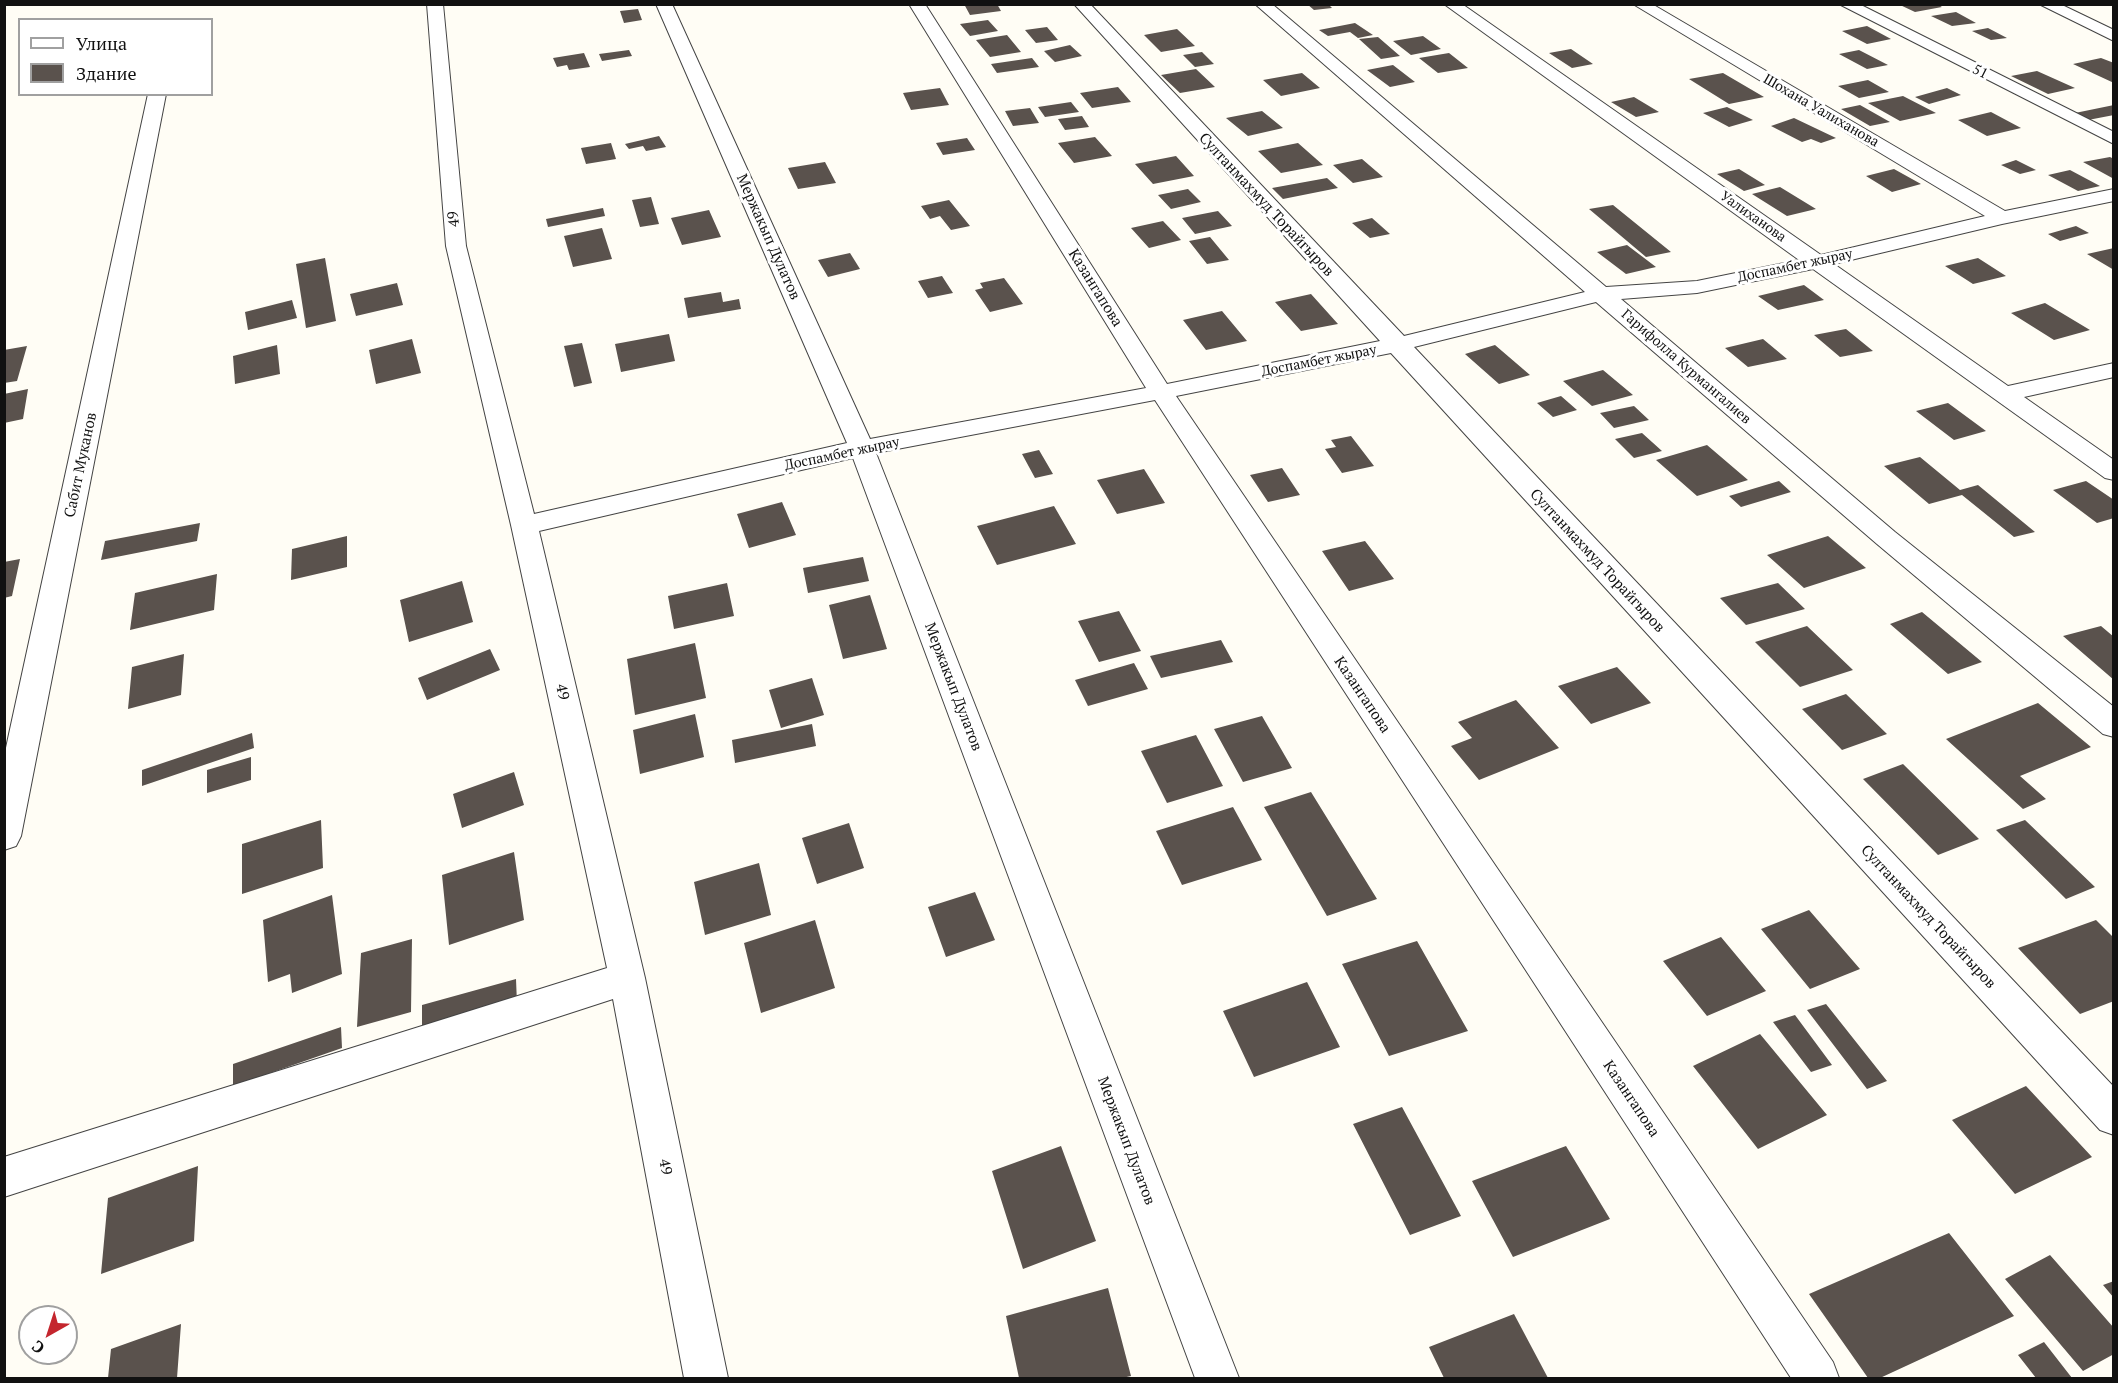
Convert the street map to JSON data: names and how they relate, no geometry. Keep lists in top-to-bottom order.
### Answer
{
  "streets": {
    "street": [
      "51",
      "Шохана Уалиханова",
      "Султанмахмуд Торайгыров",
      "Уалиханова",
      "49",
      "Мержакып Дулатов",
      "Доспамбет жырау",
      "Казангапова",
      "Гарифолла Курмангалиев",
      "Сабит Муканов"
    ]
  },
  "crossings": [
    ["Шохана Уалиханова", "Доспамбет жырау"],
    ["Султанмахмуд Торайгыров", "Доспамбет жырау"],
    ["Уалиханова", "Доспамбет жырау"],
    ["49", "Доспамбет жырау"],
    ["Мержакып Дулатов", "Доспамбет жырау"],
    ["Доспамбет жырау", "Казангапова"],
    ["Доспамбет жырау", "Гарифолла Курмангалиев"]
  ],
  "legend": ["Улица", "Здание"],
  "north": "bottom left"
}
